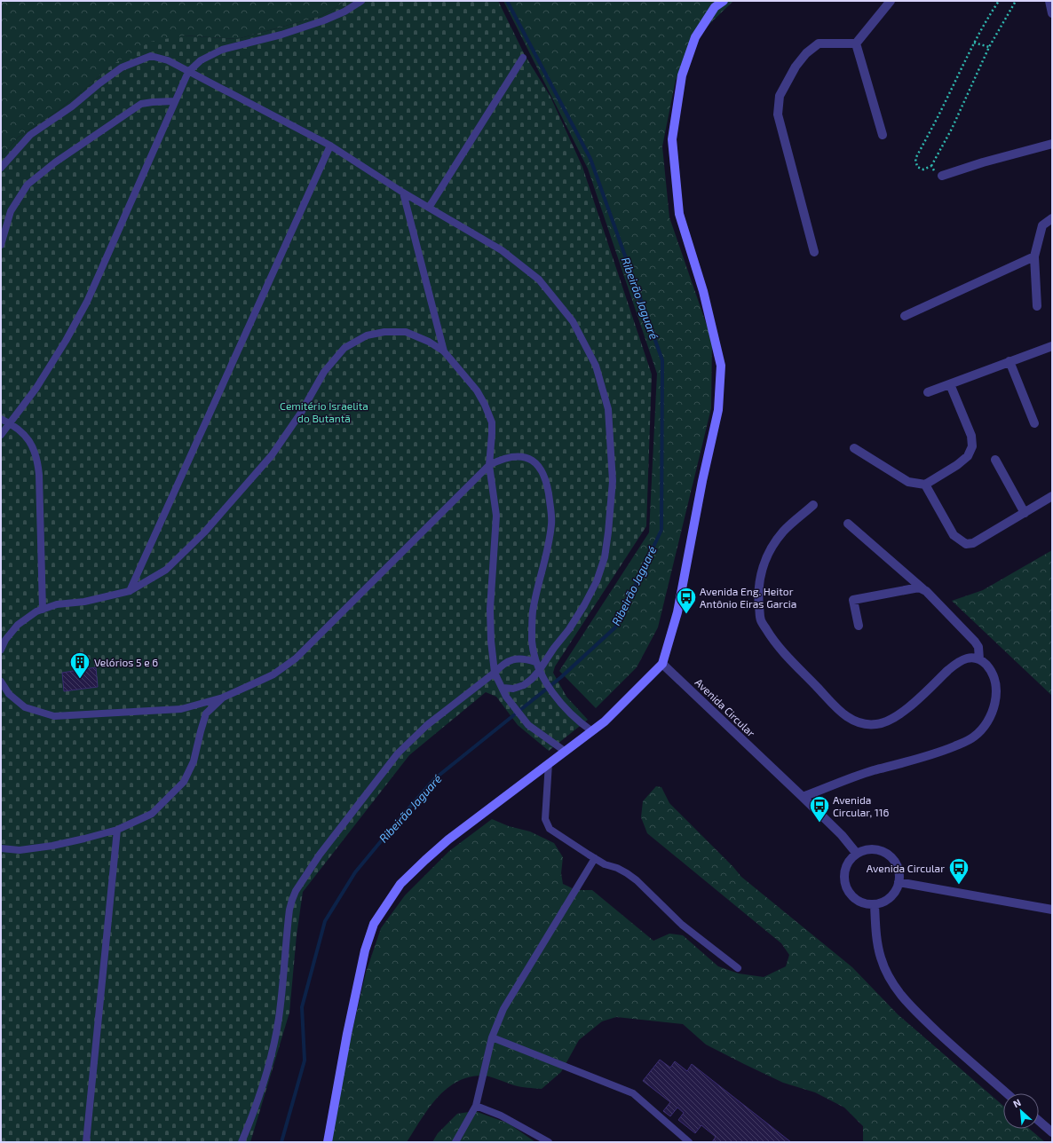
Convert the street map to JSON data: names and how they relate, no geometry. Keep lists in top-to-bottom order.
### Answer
{
  "streets": {
    "street": ["Avenida Circular"]
  },
  "water": ["Ribeirão Jaguaré"],
  "parks": ["Cemitério Israelita do Butantã"],
  "places": {
    "bus stop": ["Avenida Eng. Heitor Antônio Eiras Garcia", "Avenida Circular, 116", "Avenida Circular"],
    "building": ["Velórios 5 e 6"]
  },
  "north": "top left"
}
